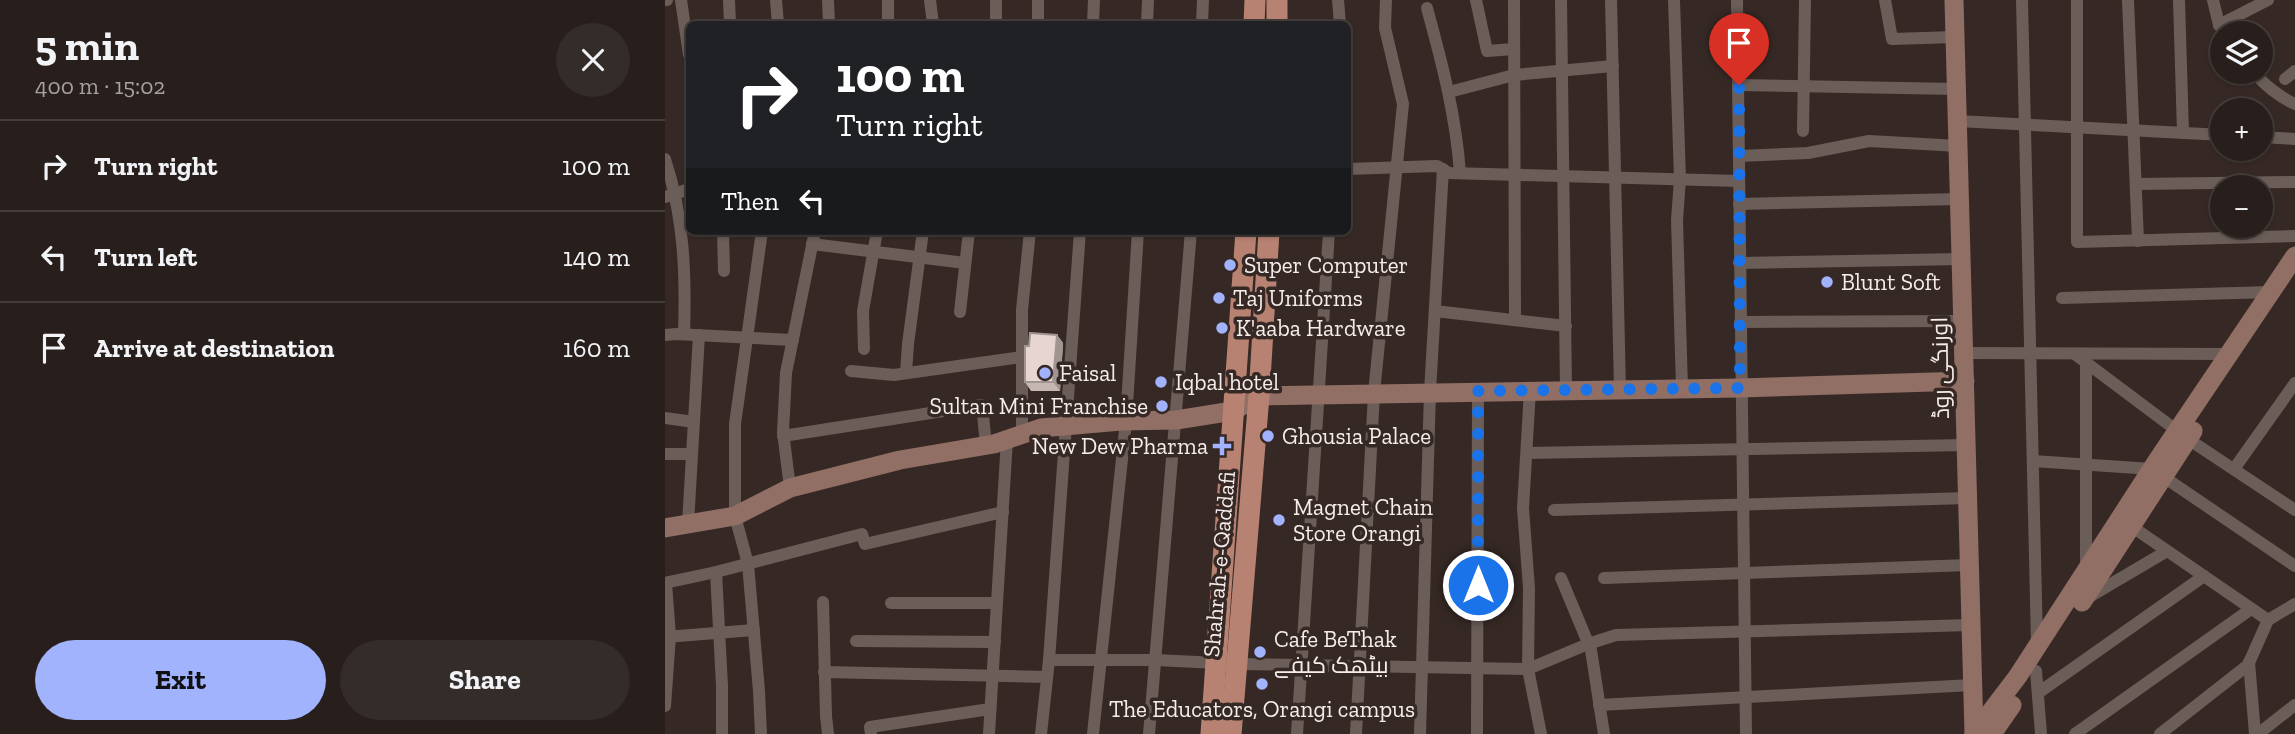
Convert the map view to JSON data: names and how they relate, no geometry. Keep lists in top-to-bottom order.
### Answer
{
  "streets": {
    "main road": ["Shahrah-e-Qaddafi"],
    "street": ["اورنگی روڈ"]
  },
  "places": {
    "other": [
      "Super Computer",
      "Blunt Soft",
      "Taj Uniforms",
      "K'aaba Hardware",
      "Faisal",
      "Iqbal hotel",
      "Sultan Mini Franchise",
      "Ghousia Palace",
      "Magnet Chain Store Orangi",
      "Cafe BeThak بیٹھک کیفے",
      "The Educators, Orangi campus"
    ],
    "health": ["New Dew Pharma"]
  },
  "page": {
    "heading": ["5 min", "400 m · 15:02"],
    "map_buttons": ["+", "−"],
    "turn": ["100 m", "Turn right"],
    "list": [
      {
        "name": "Turn right",
        "value": "100 m"
      },
      {
        "name": "Turn left",
        "value": "140 m"
      },
      {
        "name": "Arrive at destination",
        "value": "160 m"
      }
    ],
    "then": "Then",
    "buttons": ["Exit", "Share"]
  }
}
